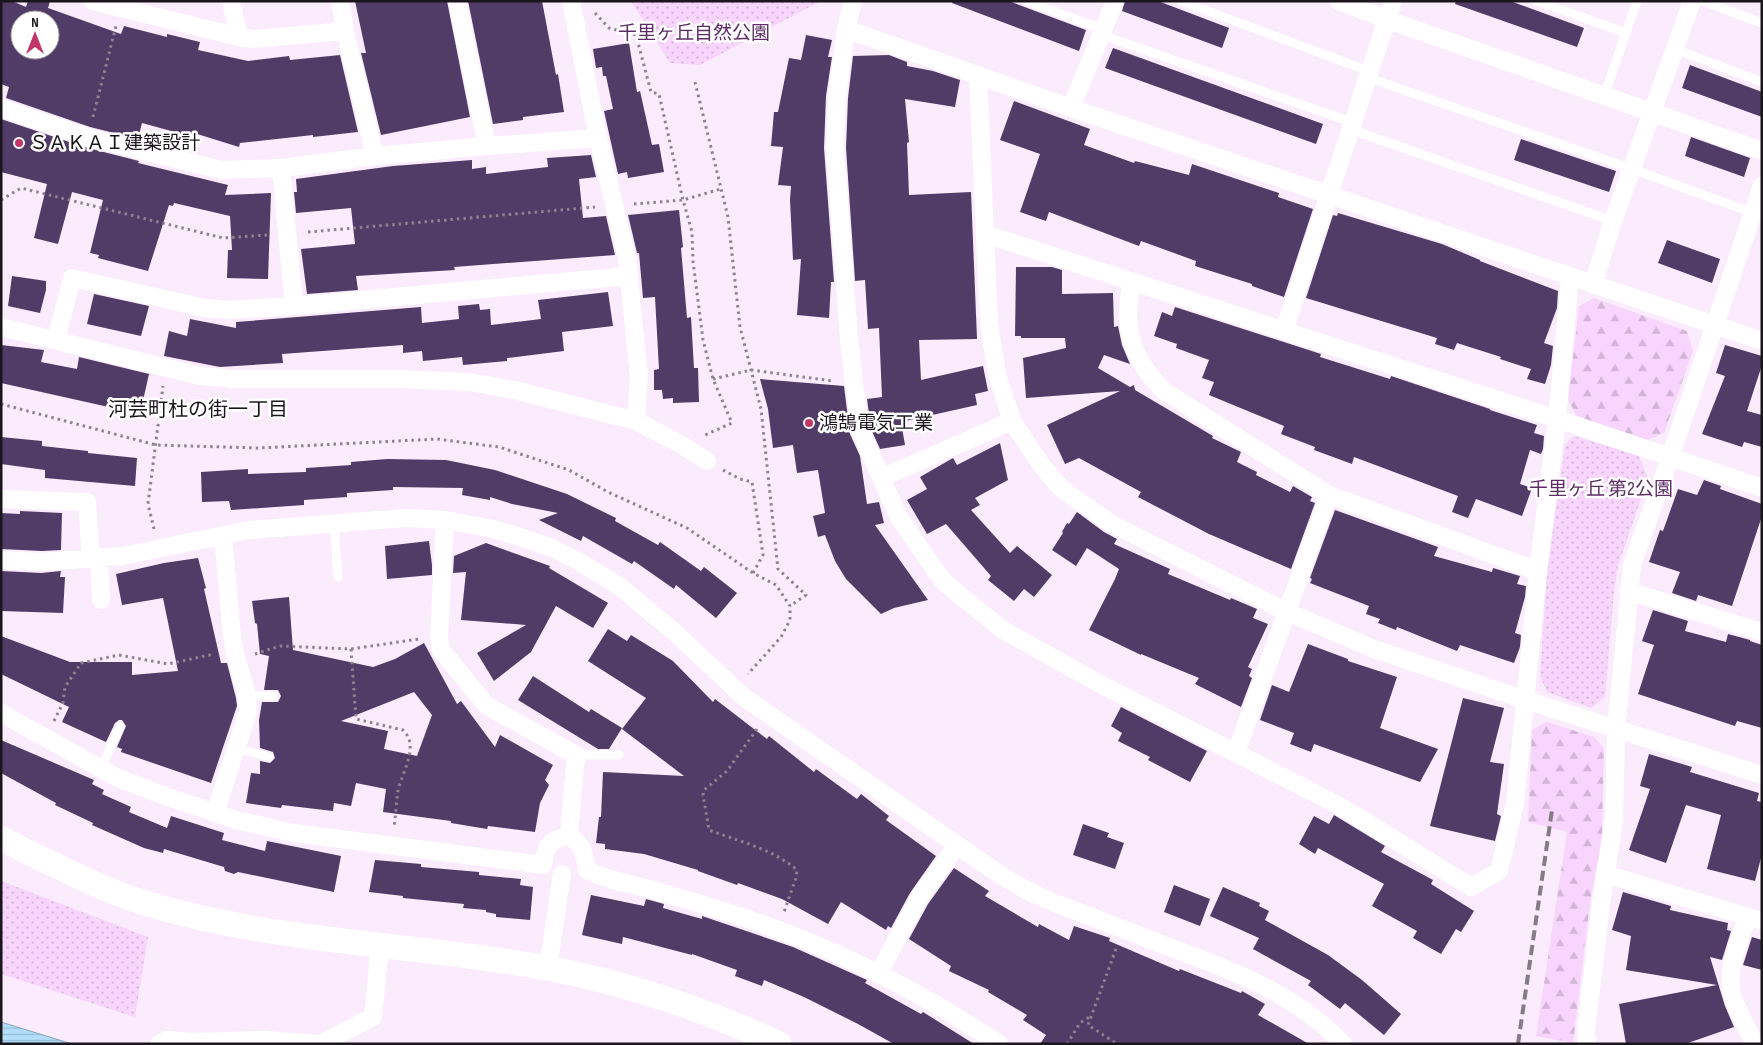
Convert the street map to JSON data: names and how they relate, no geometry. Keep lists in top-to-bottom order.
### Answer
{
  "districts": ["河芸町杜の街一丁目"],
  "parks": ["千里ヶ丘自然公園", "千里ヶ丘 第2公園"],
  "places": ["ＳＡＫＡＩ建築設計", "鴻鵠電気工業"],
  "north": "top"
}
